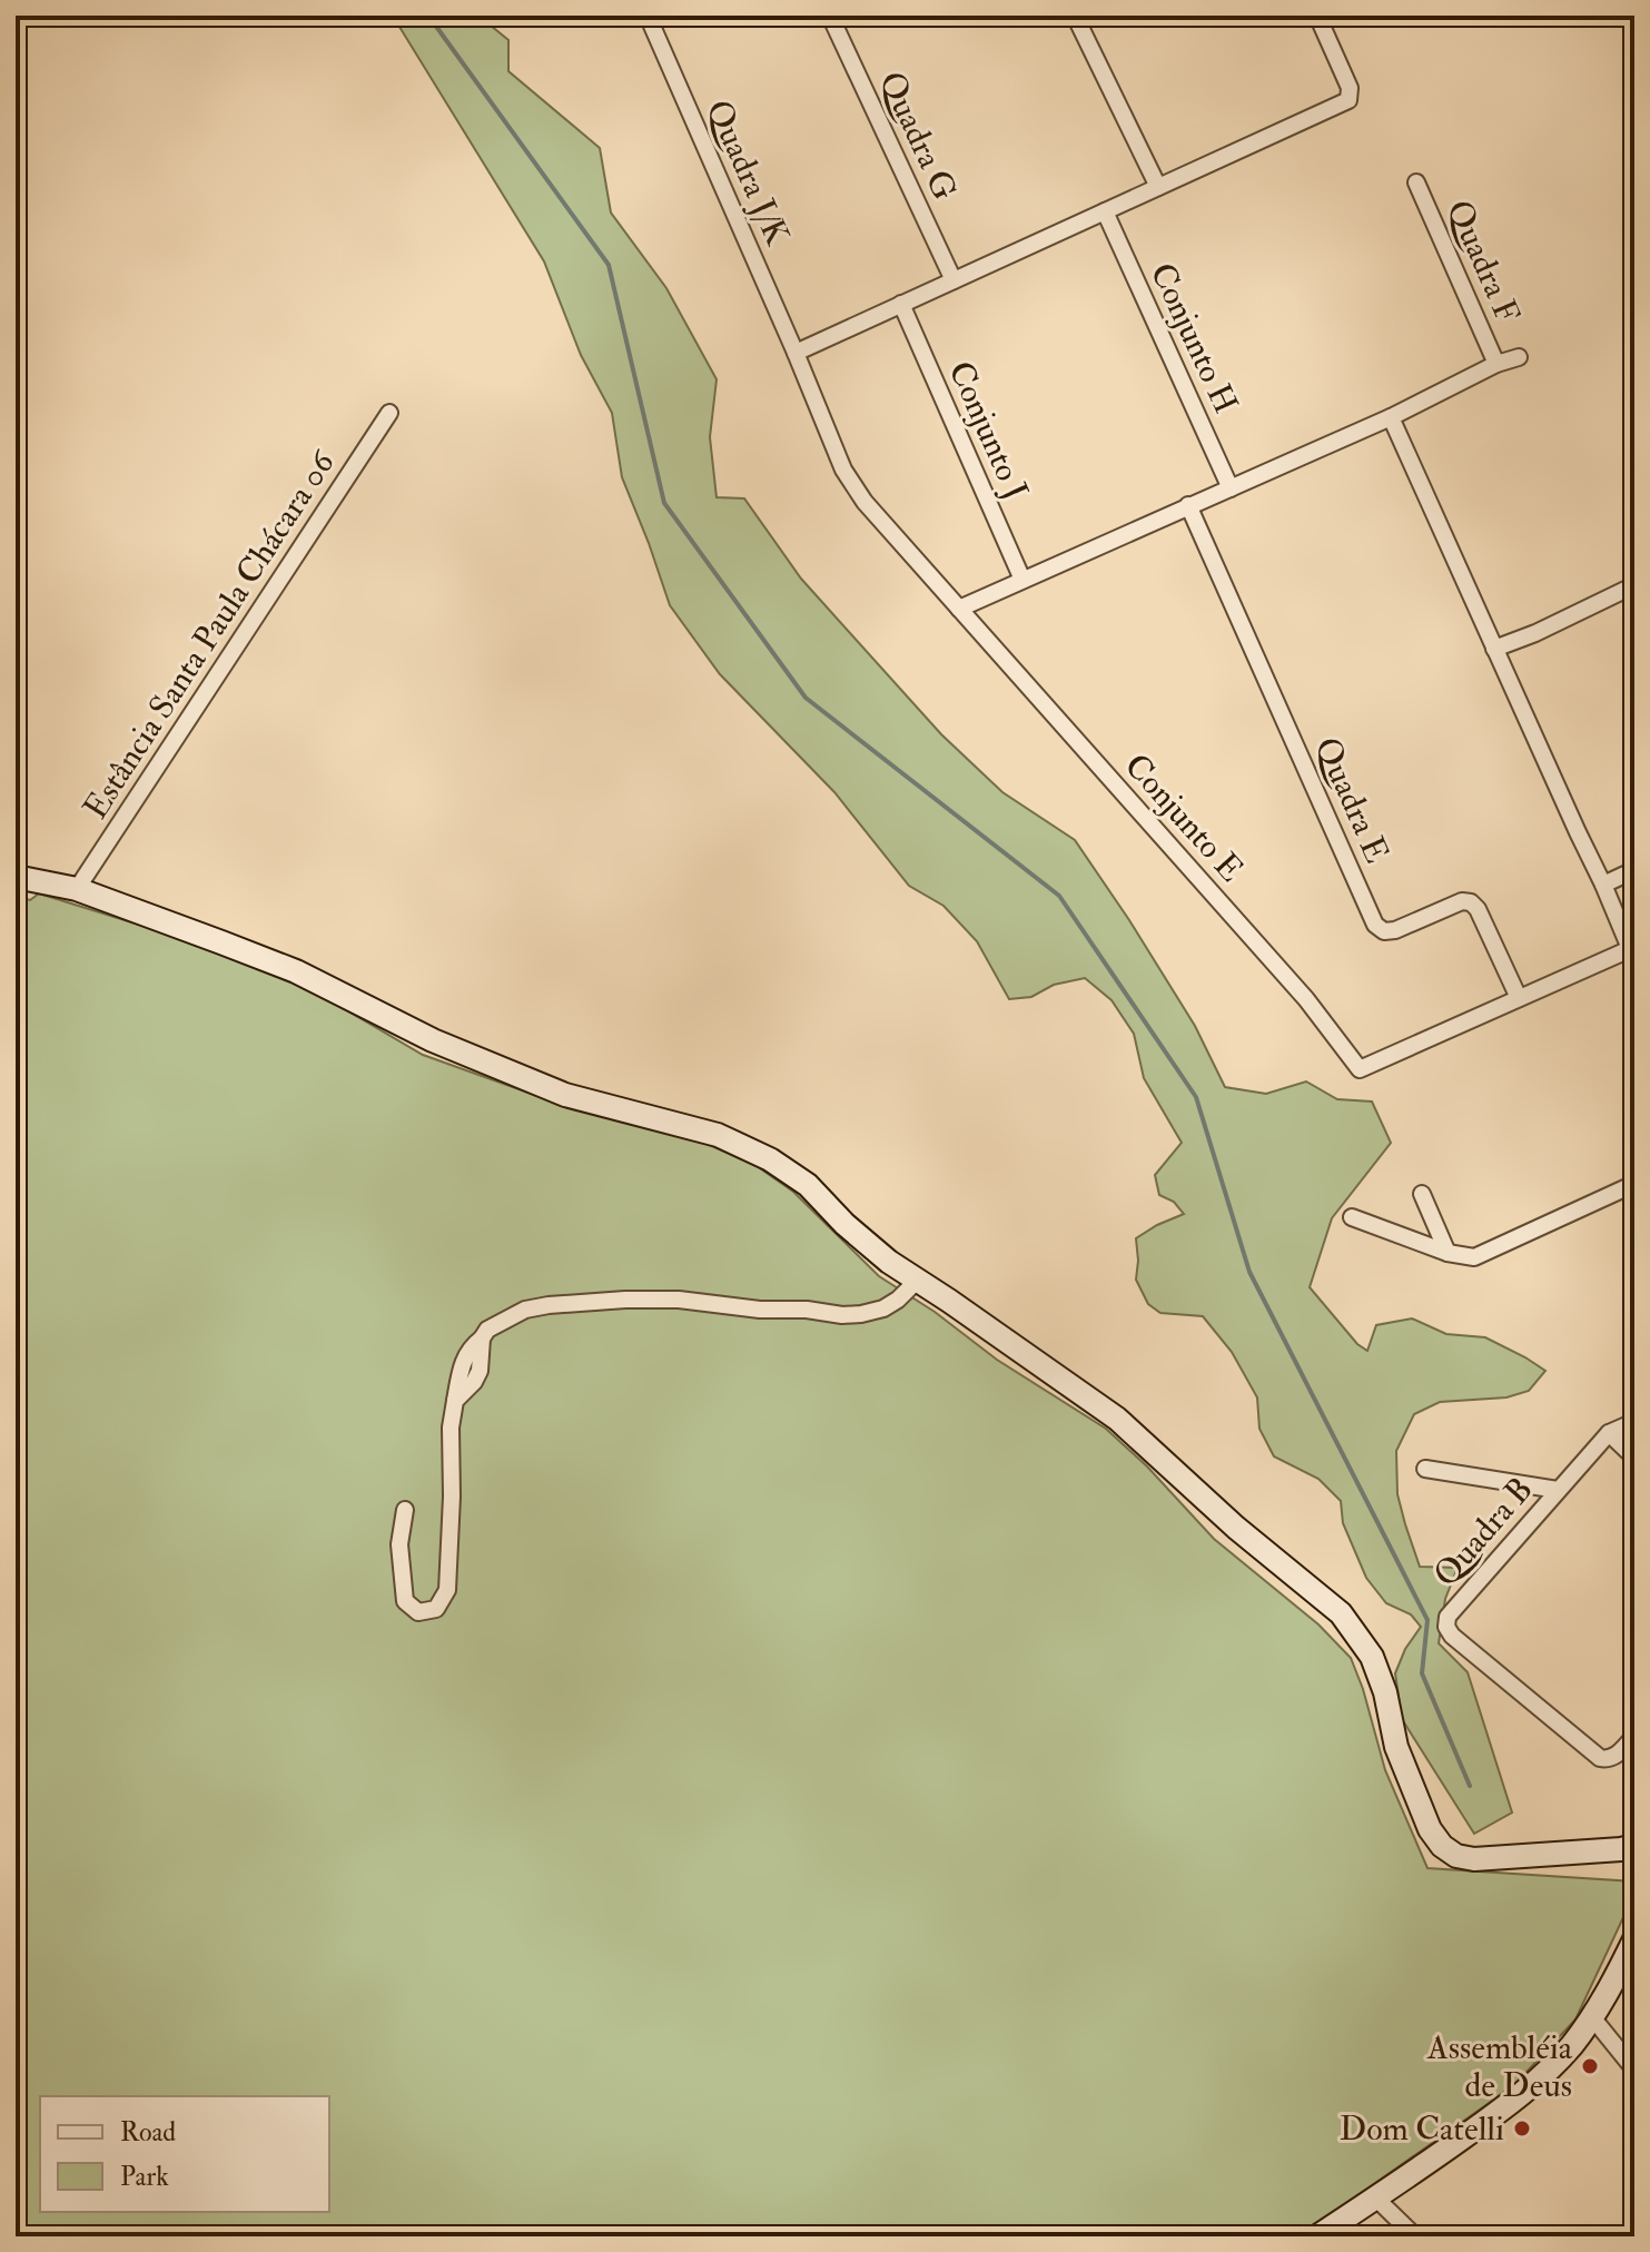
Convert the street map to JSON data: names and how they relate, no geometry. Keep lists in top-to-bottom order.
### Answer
{
  "streets": {
    "street": [
      "Quadra G",
      "Quadra J/K",
      "Quadra F",
      "Conjunto H",
      "Conjunto J",
      "Estância Santa Paula Chácara 06",
      "Quadra E",
      "Conjunto E",
      "Quadra B"
    ]
  },
  "crossings": [
    ["Quadra J/K", "Conjunto E"],
    ["Quadra E", "Conjunto E"]
  ],
  "places": ["Assembléia de Deus", "Dom Catelli"],
  "legend": ["Road", "Park"]
}
